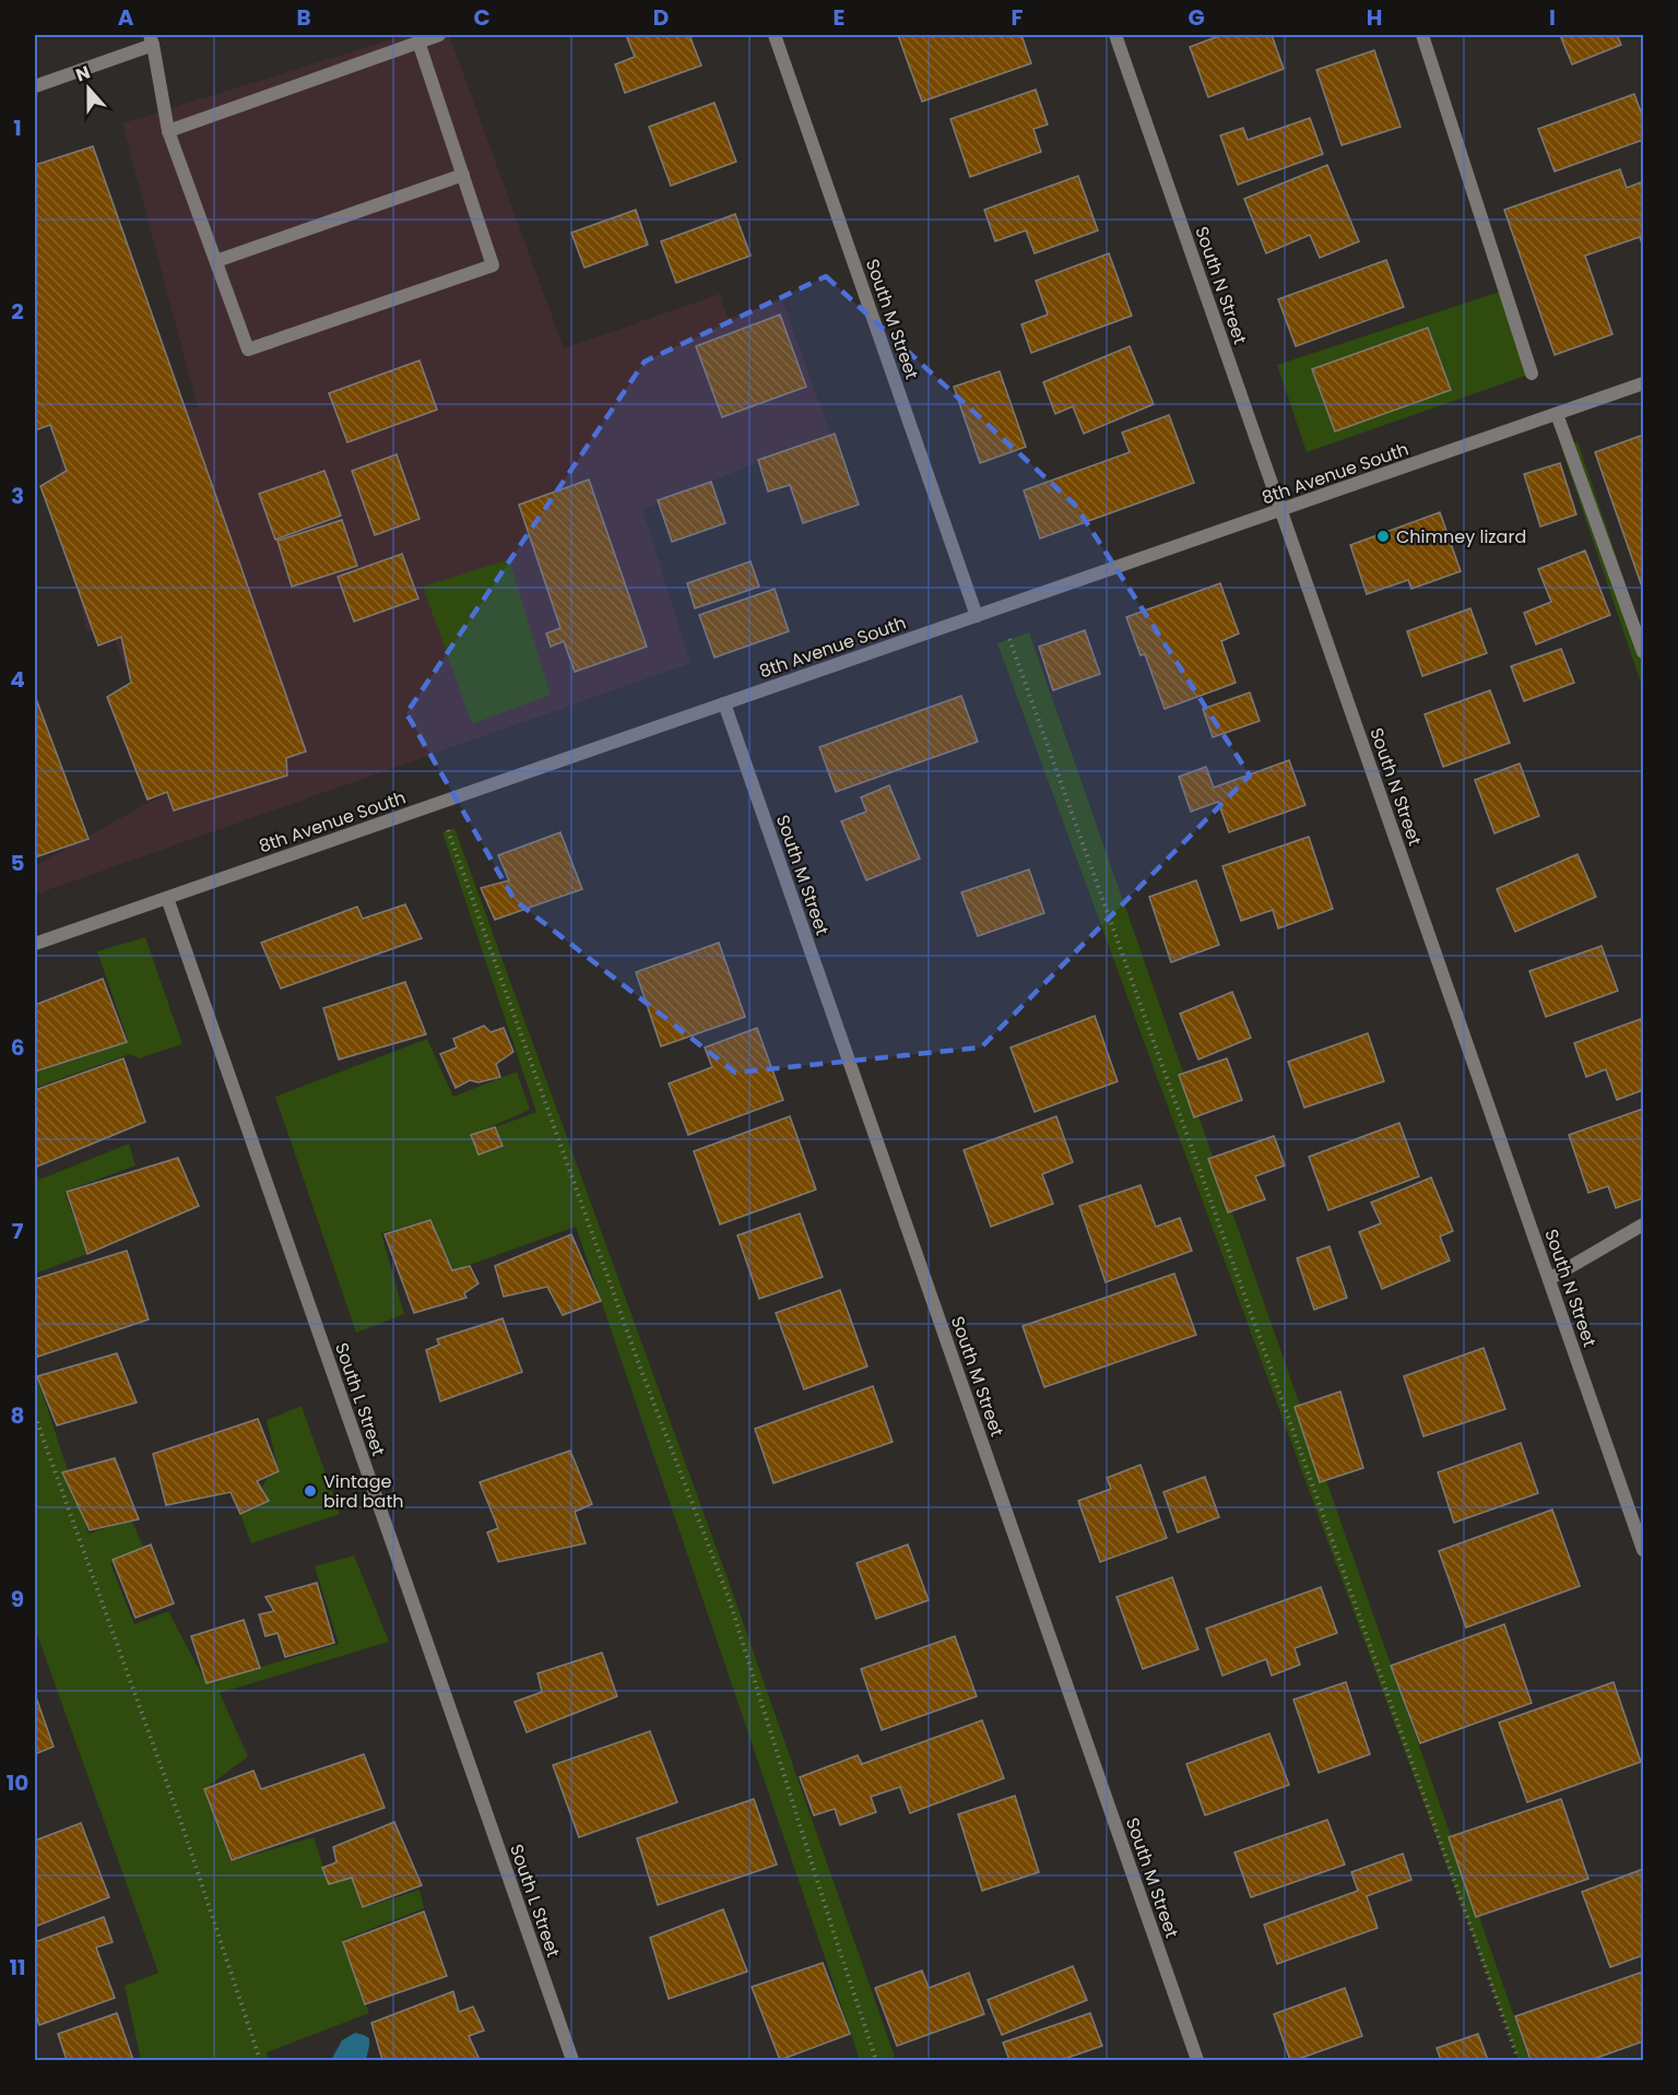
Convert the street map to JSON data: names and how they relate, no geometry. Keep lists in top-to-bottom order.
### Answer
{
  "streets": {
    "street": [
      "South N Street",
      "South M Street",
      "8th Avenue South",
      "South L Street"
    ]
  },
  "crossings": [
    ["South N Street", "8th Avenue South"],
    ["South M Street", "8th Avenue South"],
    ["8th Avenue South", "South L Street"]
  ],
  "places": ["Chimney lizard", "Vintage bird bath"],
  "north": "top",
  "grid": {
    "columns": [
      "A",
      "B",
      "C",
      "D",
      "E",
      "F",
      "G",
      "H",
      "I"
    ],
    "rows": [
      "1",
      "2",
      "3",
      "4",
      "5",
      "6",
      "7",
      "8",
      "9",
      "10",
      "11"
    ]
  }
}
